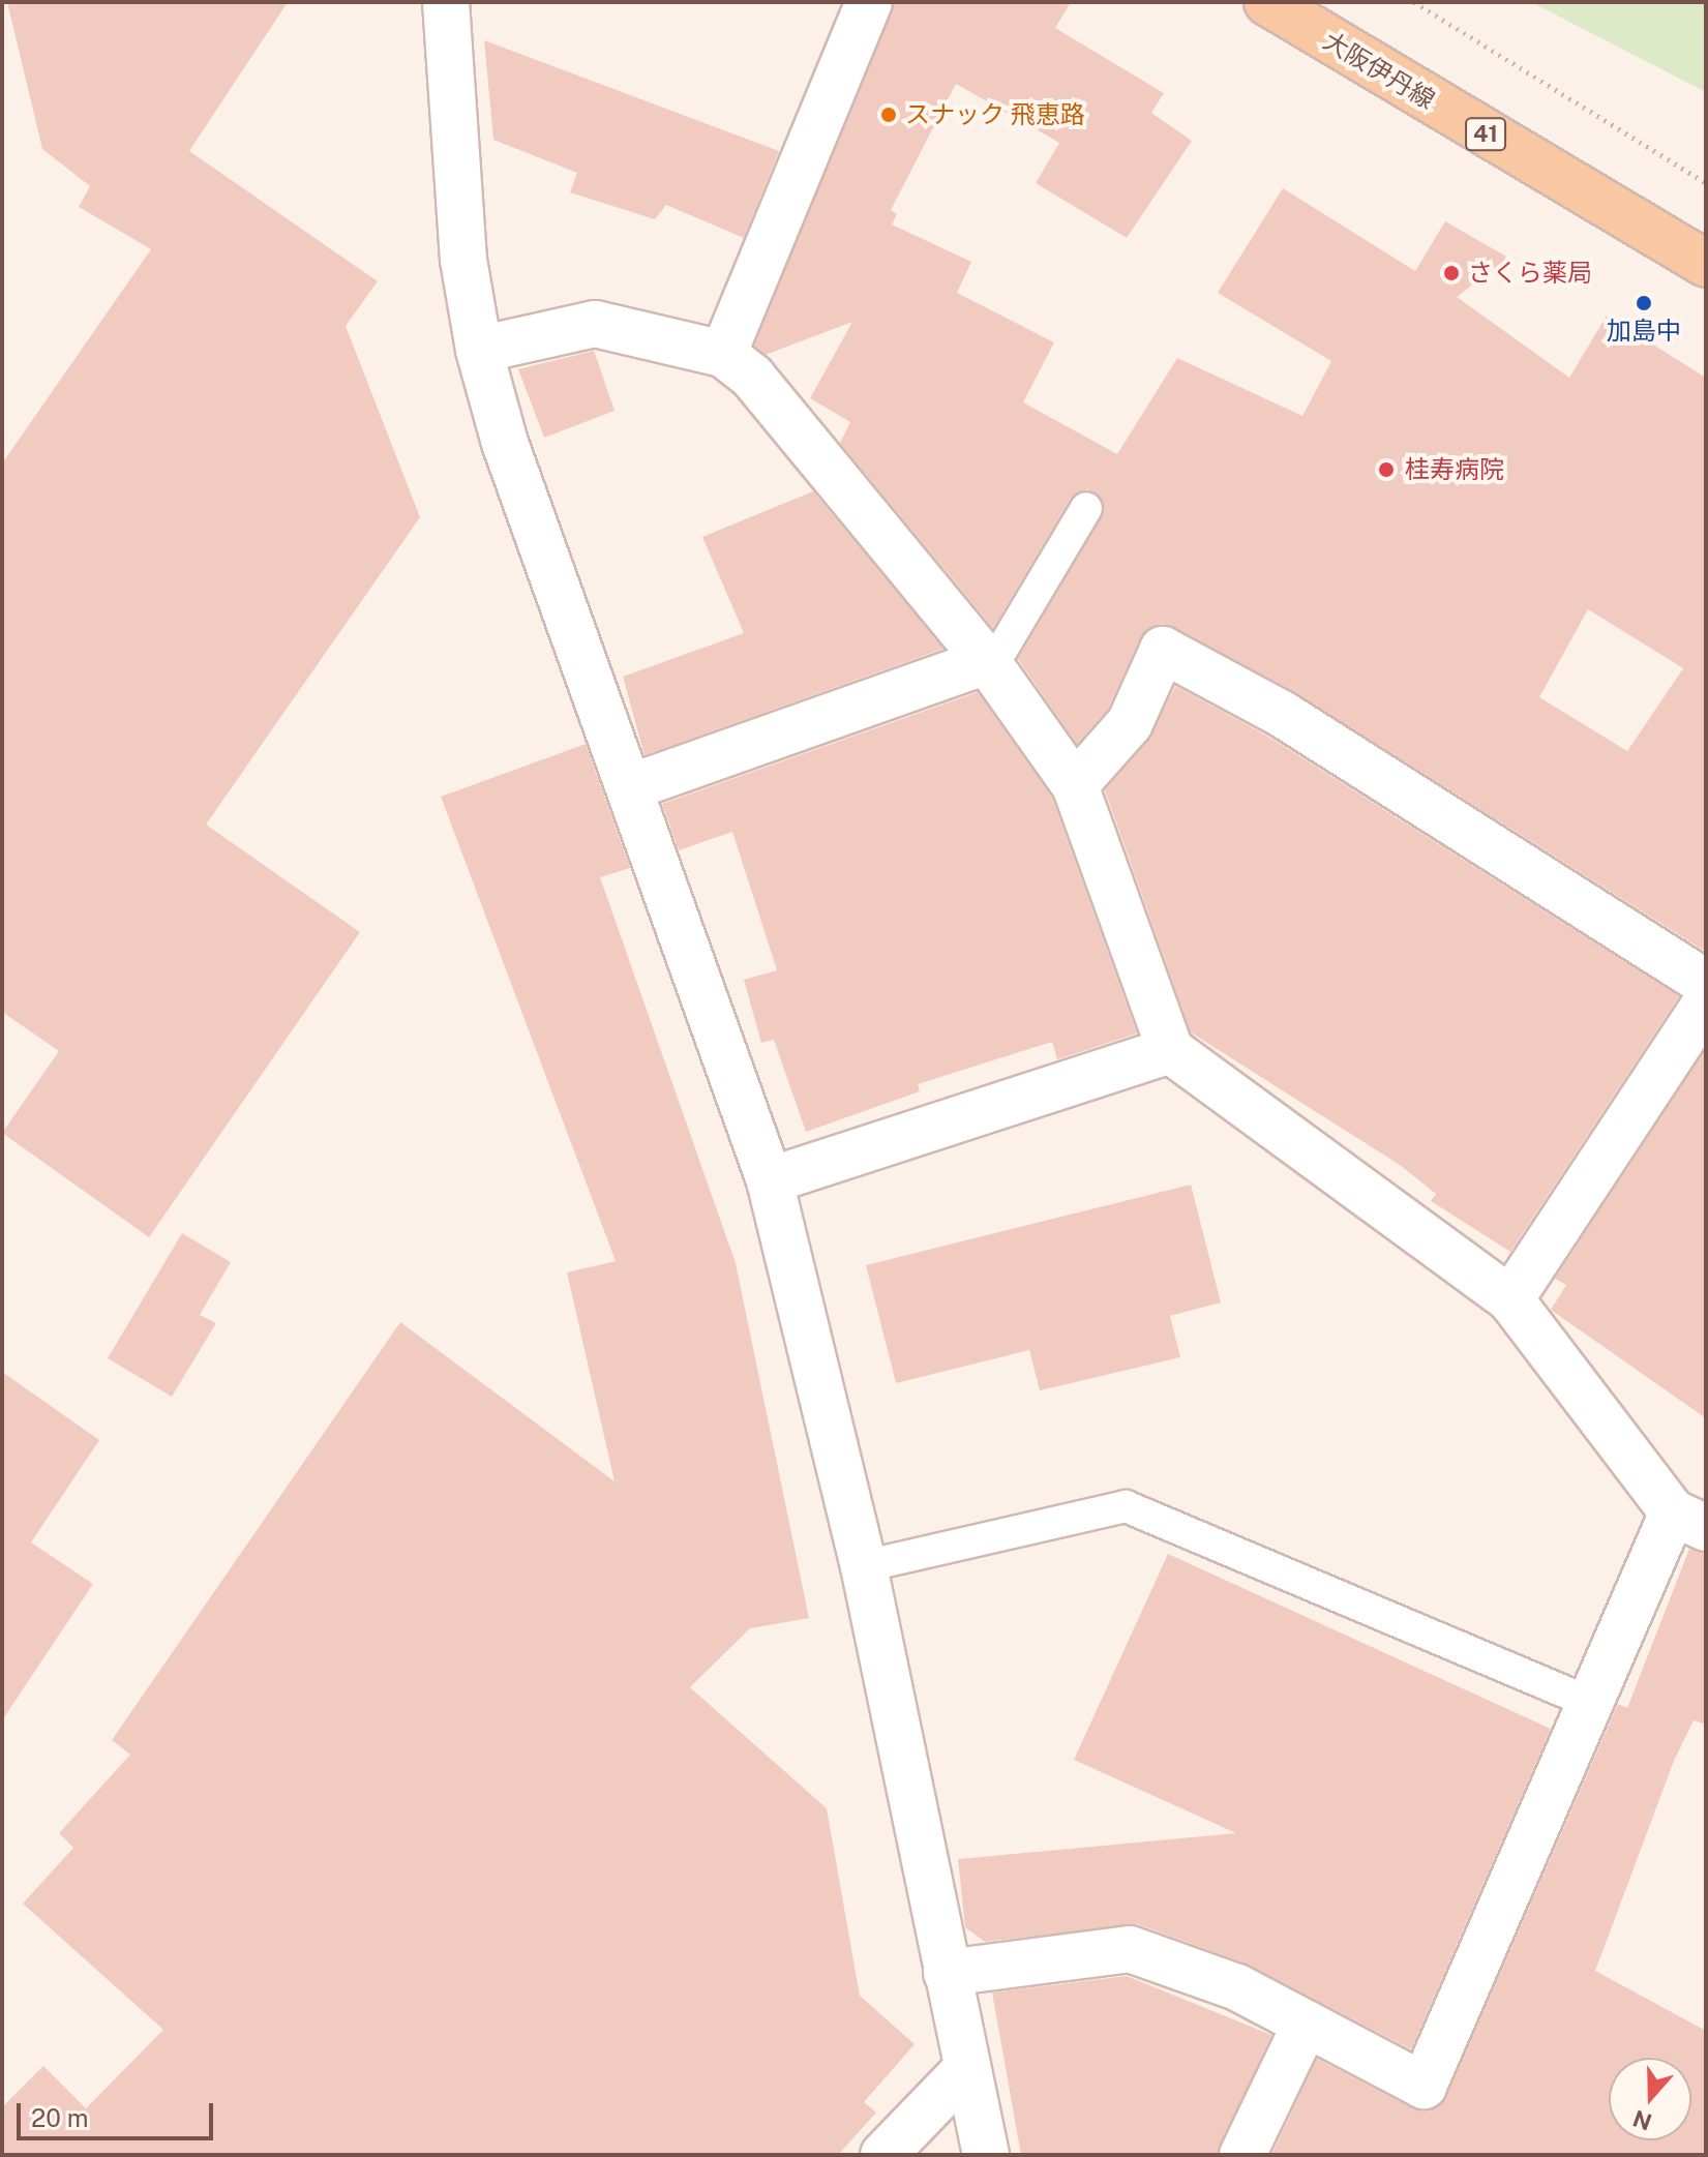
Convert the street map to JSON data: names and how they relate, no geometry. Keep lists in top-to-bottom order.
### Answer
{
  "streets": {
    "main road": ["大阪伊丹線", "41"]
  },
  "places": [
    "スナック 飛恵路",
    "さくら薬局",
    "加島中",
    "桂寿病院"
  ],
  "scale_bar": "20 m",
  "north": "bottom"
}
